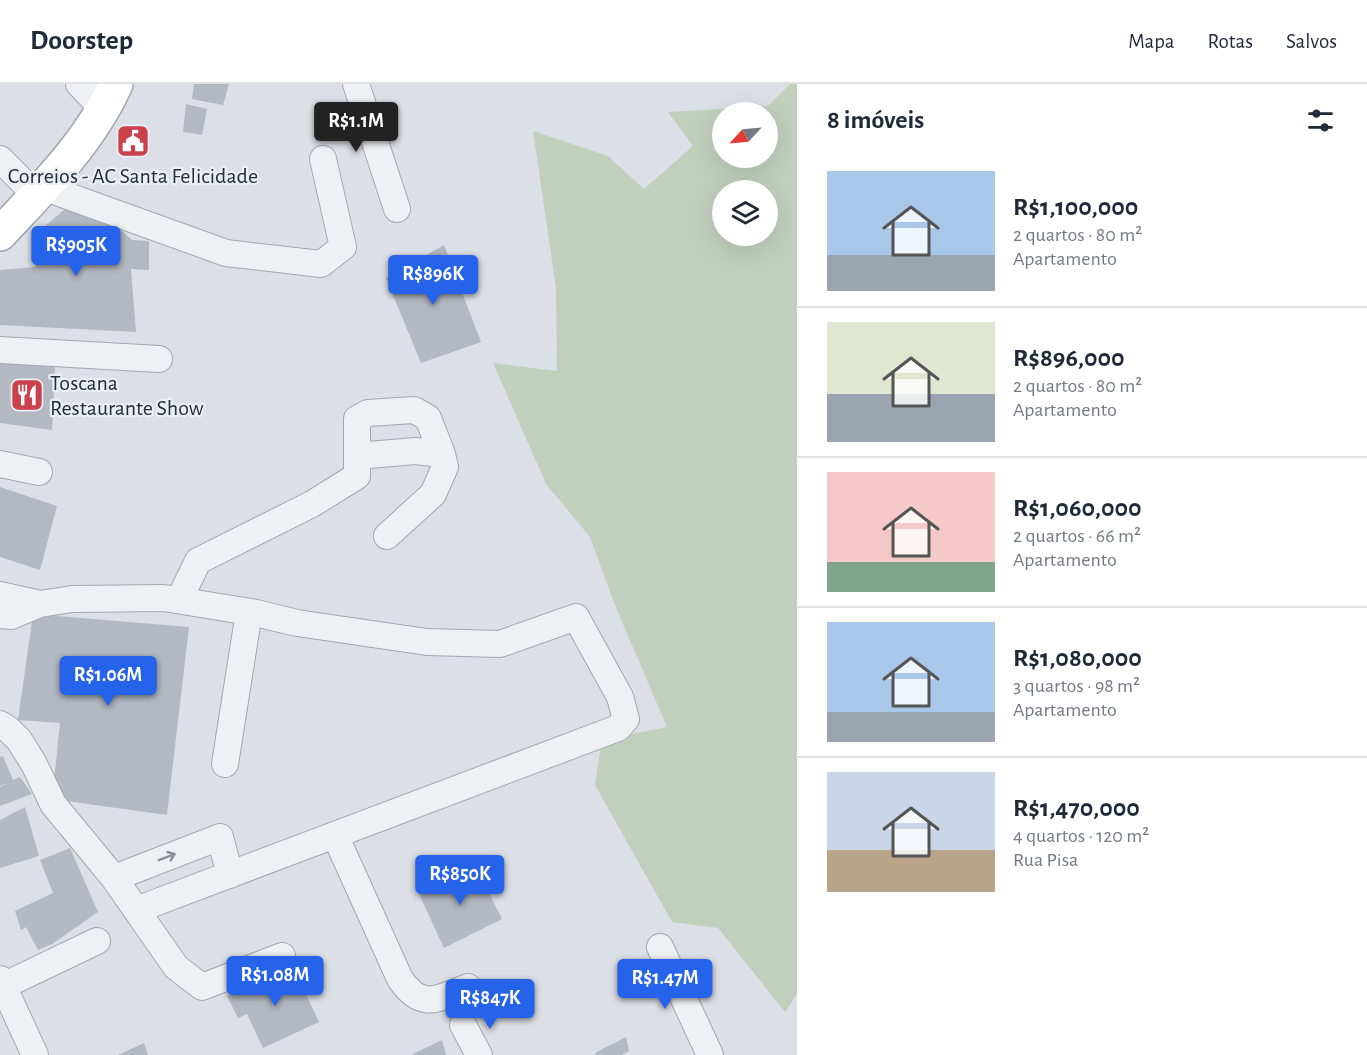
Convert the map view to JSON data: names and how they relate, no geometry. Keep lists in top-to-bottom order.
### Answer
{
  "places": {
    "public building": ["Correios - AC Santa Felicidade"],
    "restaurant": ["Toscana Restaurante Show"]
  },
  "north": "bottom left",
  "page": {
    "header": "Doorstep",
    "nav": ["Mapa", "Rotas", "Salvos"],
    "heading": "8 imóveis",
    "price": [
      "R$1.1M",
      "R$905K",
      "R$896K",
      "R$1.06M",
      "R$850K",
      "R$1.08M",
      "R$1.47M",
      "R$847K"
    ],
    "list": [
      {
        "name": "R$1,100,000",
        "note": "2 quartos · 80 m² · Apartamento"
      },
      {
        "name": "R$896,000",
        "note": "2 quartos · 80 m² · Apartamento"
      },
      {
        "name": "R$1,060,000",
        "note": "2 quartos · 66 m² · Apartamento"
      },
      {
        "name": "R$1,080,000",
        "note": "3 quartos · 98 m² · Apartamento"
      },
      {
        "name": "R$1,470,000",
        "note": "4 quartos · 120 m² · Rua Pisa"
      }
    ]
  }
}
